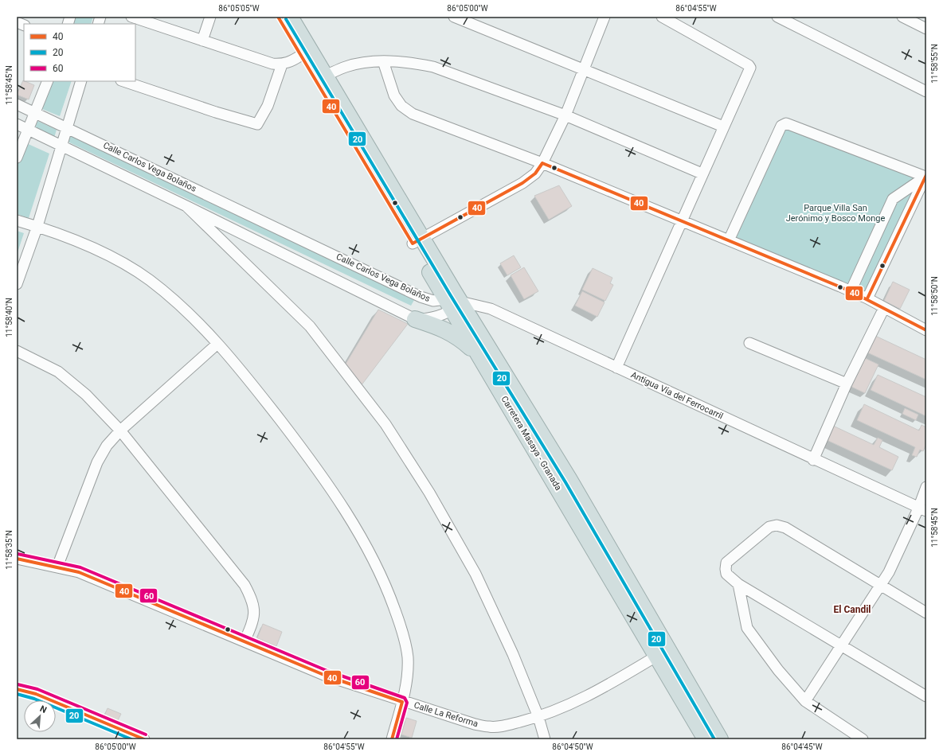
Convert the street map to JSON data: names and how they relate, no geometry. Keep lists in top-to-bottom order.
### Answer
{
  "streets": {
    "highway": ["Carretera Masaya - Granada"],
    "street": ["Calle Carlos Vega Bolaños", "Antigua Vía del Ferrocarril", "Calle La Reforma"]
  },
  "crossings": [
    ["Calle Carlos Vega Bolaños", "Antigua Vía del Ferrocarril"],
    ["Calle Carlos Vega Bolaños", "Carretera Masaya - Granada"],
    ["Antigua Vía del Ferrocarril", "Carretera Masaya - Granada"],
    ["Carretera Masaya - Granada", "Calle La Reforma"]
  ],
  "districts": ["El Candil"],
  "parks": ["Parque Villa San Jerónimo y Bosco Monge"],
  "lines": ["transit line 40", "transit line 20", "transit line 60"],
  "legend": ["40", "20", "60"],
  "north": "top right",
  "coordinates": [
    "86°05'05\"W",
    "86°05'00\"W",
    "86°04'55\"W",
    "11°58'55\"N",
    "11°58'45\"N",
    "11°58'50\"N",
    "11°58'40\"N",
    "11°58'35\"N",
    "86°04'50\"W",
    "86°04'45\"W"
  ]
}
